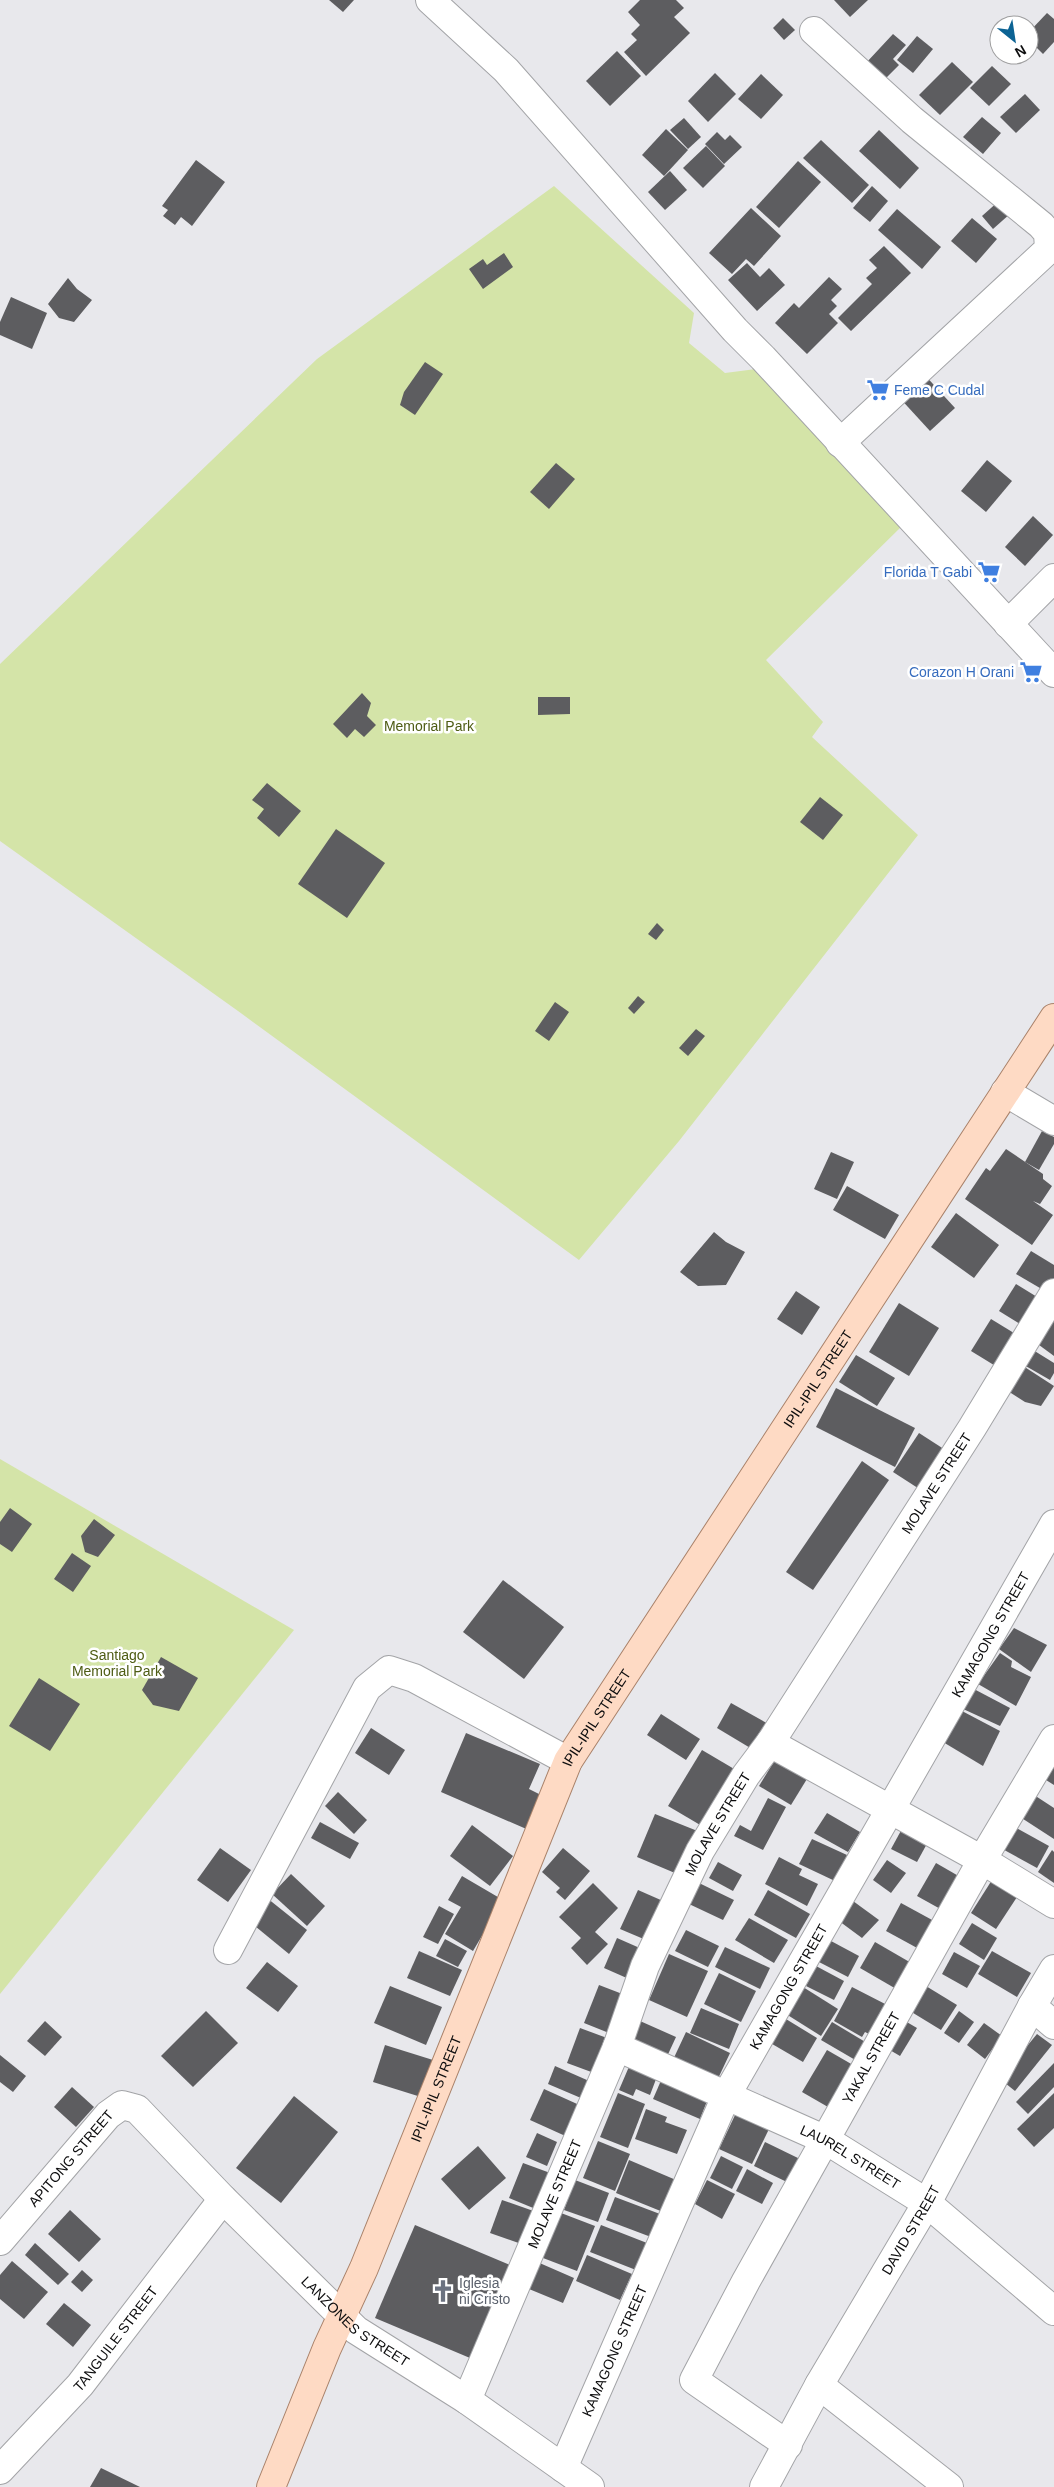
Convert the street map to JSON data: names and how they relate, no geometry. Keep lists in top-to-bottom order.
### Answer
{
  "streets": {
    "main road": ["IPIL-IPIL STREET"],
    "street": [
      "MOLAVE STREET",
      "KAMAGONG STREET",
      "YAKAL STREET",
      "LAUREL STREET",
      "APITONG STREET",
      "DAVID STREET",
      "LANZONES STREET",
      "TANGUILE STREET"
    ]
  },
  "crossings": [
    ["IPIL-IPIL STREET", "LANZONES STREET"],
    ["MOLAVE STREET", "LAUREL STREET"],
    ["MOLAVE STREET", "LANZONES STREET"],
    ["KAMAGONG STREET", "LAUREL STREET"],
    ["KAMAGONG STREET", "LANZONES STREET"],
    ["YAKAL STREET", "LAUREL STREET"],
    ["YAKAL STREET", "DAVID STREET"],
    ["LAUREL STREET", "DAVID STREET"],
    ["APITONG STREET", "LANZONES STREET"],
    ["LANZONES STREET", "TANGUILE STREET"]
  ],
  "parks": ["Memorial Park", "Santiago Memorial Park"],
  "places": {
    "supermarket": ["Feme C Cudal", "Florida T Gabi", "Corazon H Orani"],
    "church": ["Iglesia ni Cristo"]
  },
  "north": "bottom right"
}
